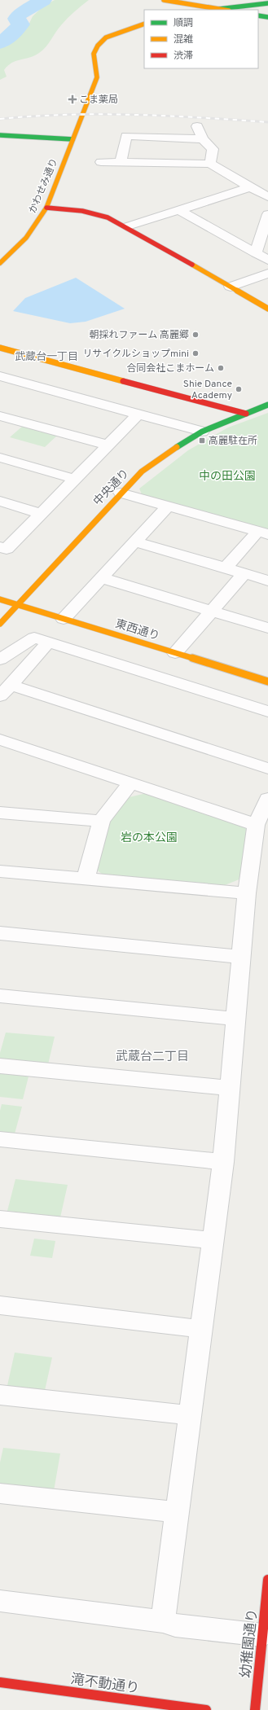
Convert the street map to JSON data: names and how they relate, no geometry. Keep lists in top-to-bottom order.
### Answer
{
  "streets": {
    "main road": [
      "かわせみ通り",
      "中央通り",
      "東西通り",
      "幼稚園通り",
      "滝不動通り"
    ]
  },
  "crossings": [
    ["中央通り", "東西通り"]
  ],
  "districts": ["武蔵台一丁目", "武蔵台二丁目"],
  "parks": ["中の田公園", "岩の本公園"],
  "places": {
    "health": ["こま薬局"],
    "other": [
      "朝採れファーム 高麗郷",
      "リサイクルショップmini",
      "合同会社こまホーム",
      "Shie Dance Academy"
    ],
    "transit": ["高麗駐在所"]
  },
  "legend": ["順調", "混雑", "渋滞"]
}
